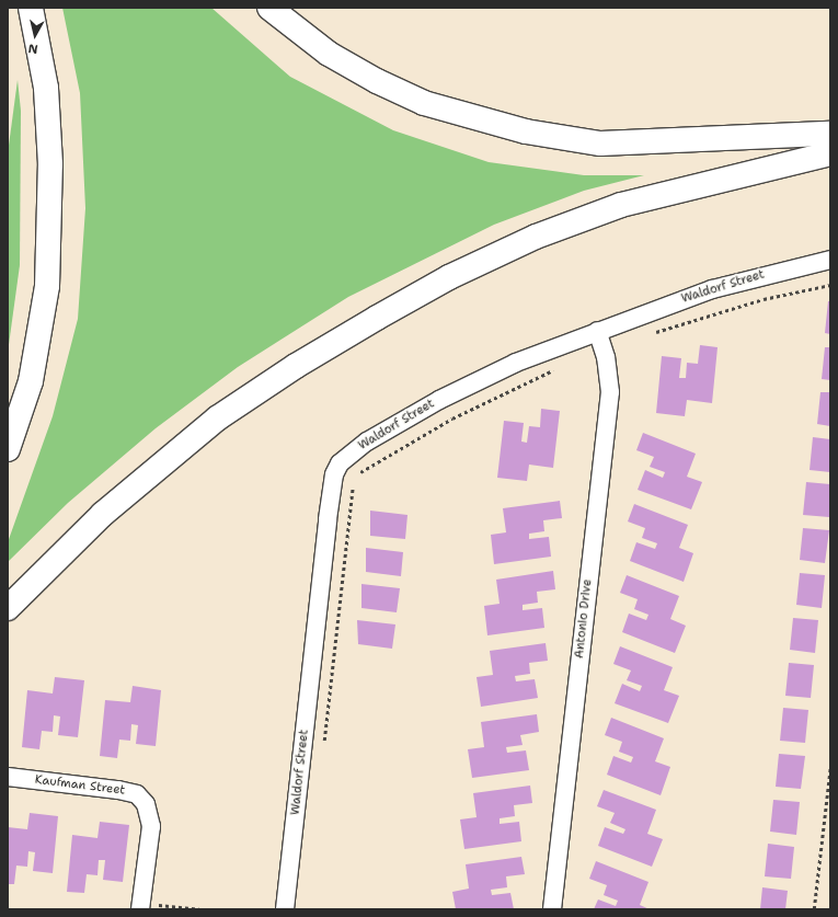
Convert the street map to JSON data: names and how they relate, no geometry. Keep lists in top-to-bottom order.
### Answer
{
  "streets": {
    "street": ["Waldorf Street", "Antonio Drive", "Kaufman Street"]
  },
  "crossings": [
    ["Waldorf Street", "Antonio Drive"]
  ],
  "north": "bottom"
}
